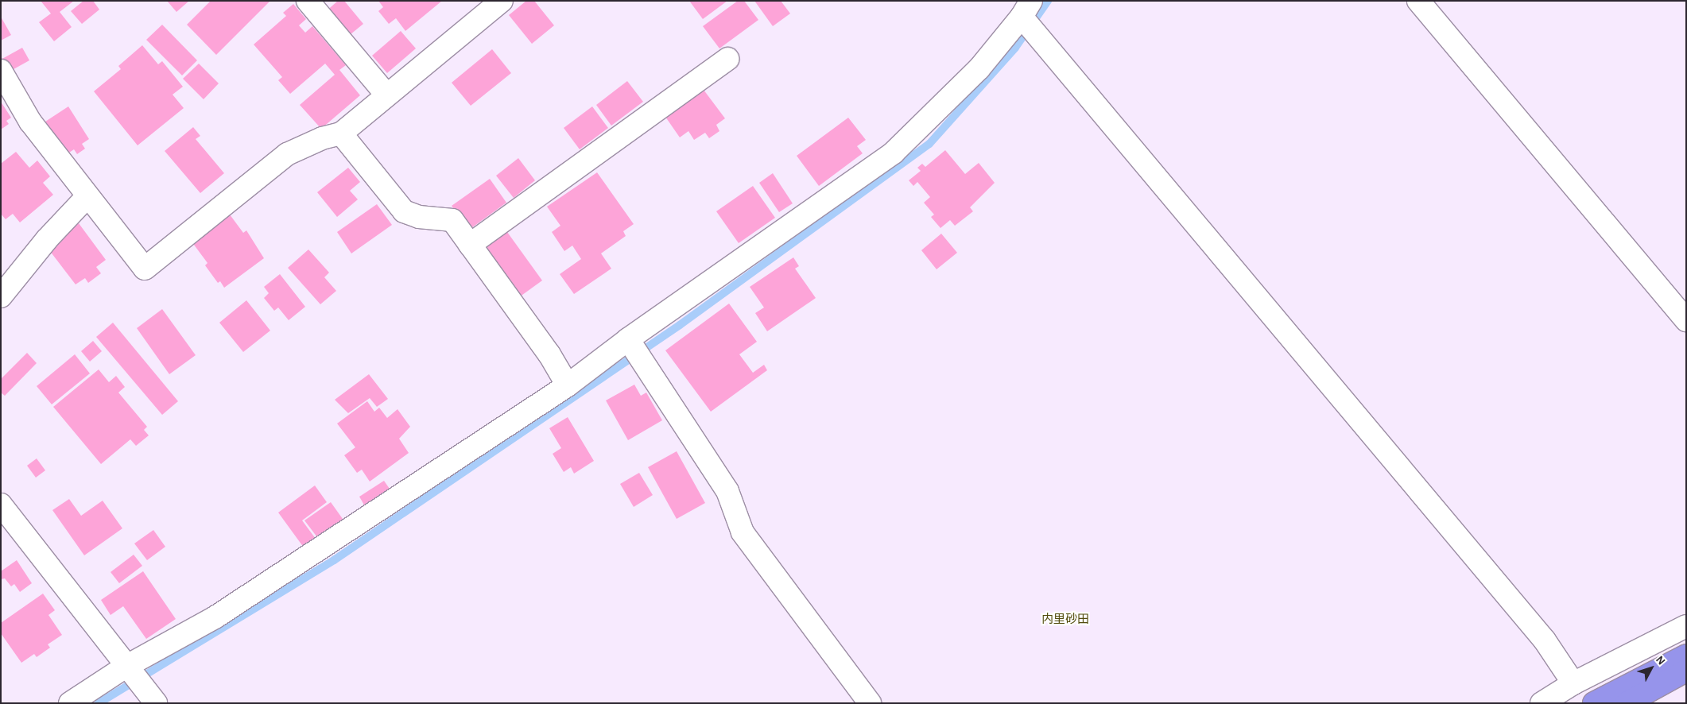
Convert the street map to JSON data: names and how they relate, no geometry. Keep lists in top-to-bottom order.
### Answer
{
  "districts": ["内里砂田"],
  "north": "top right"
}
